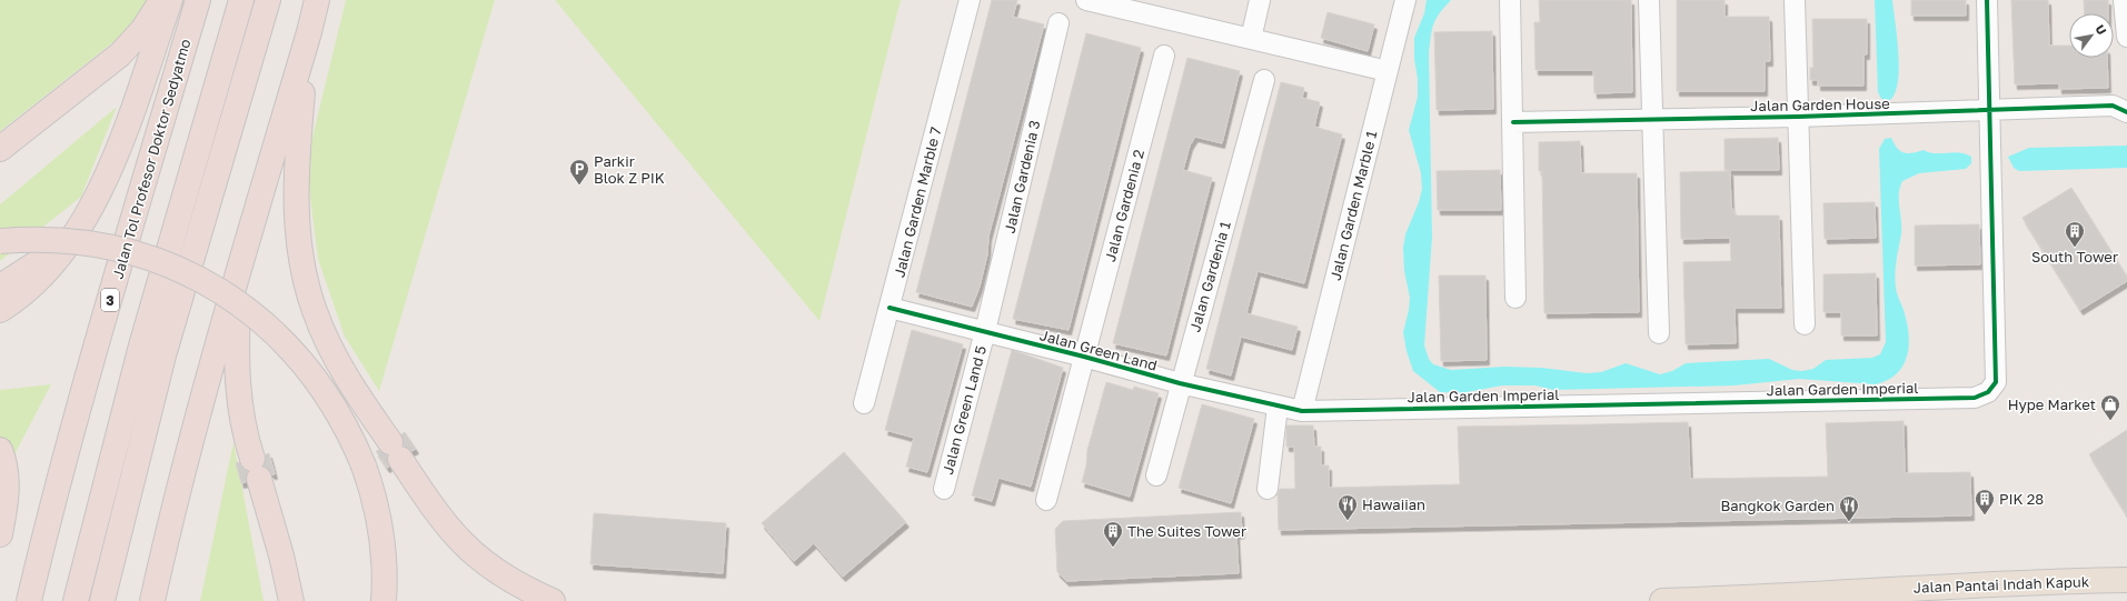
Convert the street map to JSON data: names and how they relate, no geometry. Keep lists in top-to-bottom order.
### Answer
{
  "streets": {
    "highway": ["Jalan Tol Profesor Doktor Sedyatmo", "3"],
    "main road": ["Jalan Pantai Indah Kapuk"],
    "street": [
      "Jalan Garden House",
      "Jalan Gardenia 3",
      "Jalan Garden Marble 7",
      "Jalan Gardenia 2",
      "Jalan Garden Marble 1",
      "Jalan Gardenia 1",
      "Jalan Green Land",
      "Jalan Garden Imperial",
      "Jalan Green Land 5"
    ]
  },
  "crossings": [
    ["Jalan Garden House", "Jalan Garden Imperial"],
    ["Jalan Gardenia 3", "Jalan Green Land"],
    ["Jalan Gardenia 3", "Jalan Green Land 5"],
    ["Jalan Garden Marble 7", "Jalan Green Land"],
    ["Jalan Gardenia 2", "Jalan Green Land"],
    ["Jalan Garden Marble 1", "Jalan Green Land"],
    ["Jalan Garden Marble 1", "Jalan Garden Imperial"],
    ["Jalan Gardenia 1", "Jalan Green Land"],
    ["Jalan Green Land", "Jalan Garden Imperial"],
    ["Jalan Green Land", "Jalan Green Land 5"]
  ],
  "places": {
    "parking": ["Parkir Blok Z PIK"],
    "building": ["South Tower", "PIK 28", "The Suites Tower"],
    "shop": ["Hype Market"],
    "restaurant": ["Hawaiian", "Bangkok Garden"]
  },
  "north": "top right"
}
